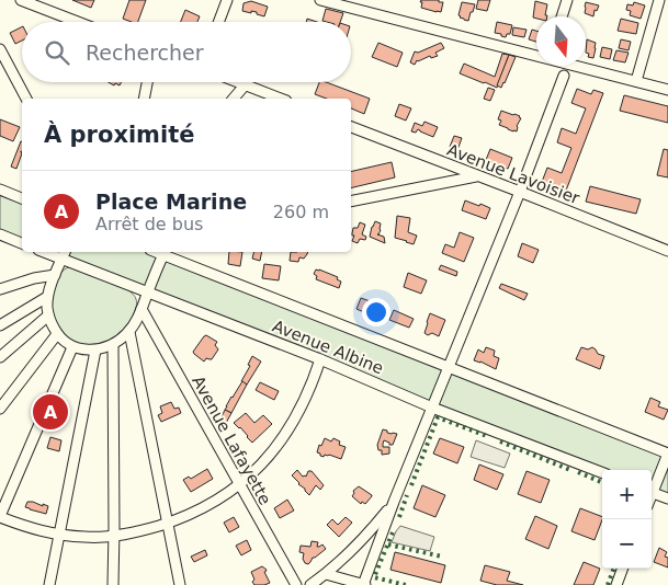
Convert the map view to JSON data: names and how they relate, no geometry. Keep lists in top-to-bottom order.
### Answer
{
  "streets": {
    "street": ["Avenue Lavoisier", "Avenue Albine", "Avenue Lafayette"]
  },
  "crossings": [
    ["Avenue Albine", "Avenue Lafayette"]
  ],
  "north": "bottom",
  "page": {
    "search": "Rechercher",
    "heading": "À proximité",
    "list": [
      {
        "mark": "A",
        "name": "Place Marine",
        "note": "Arrêt de bus",
        "value": "260 m"
      }
    ],
    "pins": "A",
    "map_buttons": ["+", "−"]
  }
}
